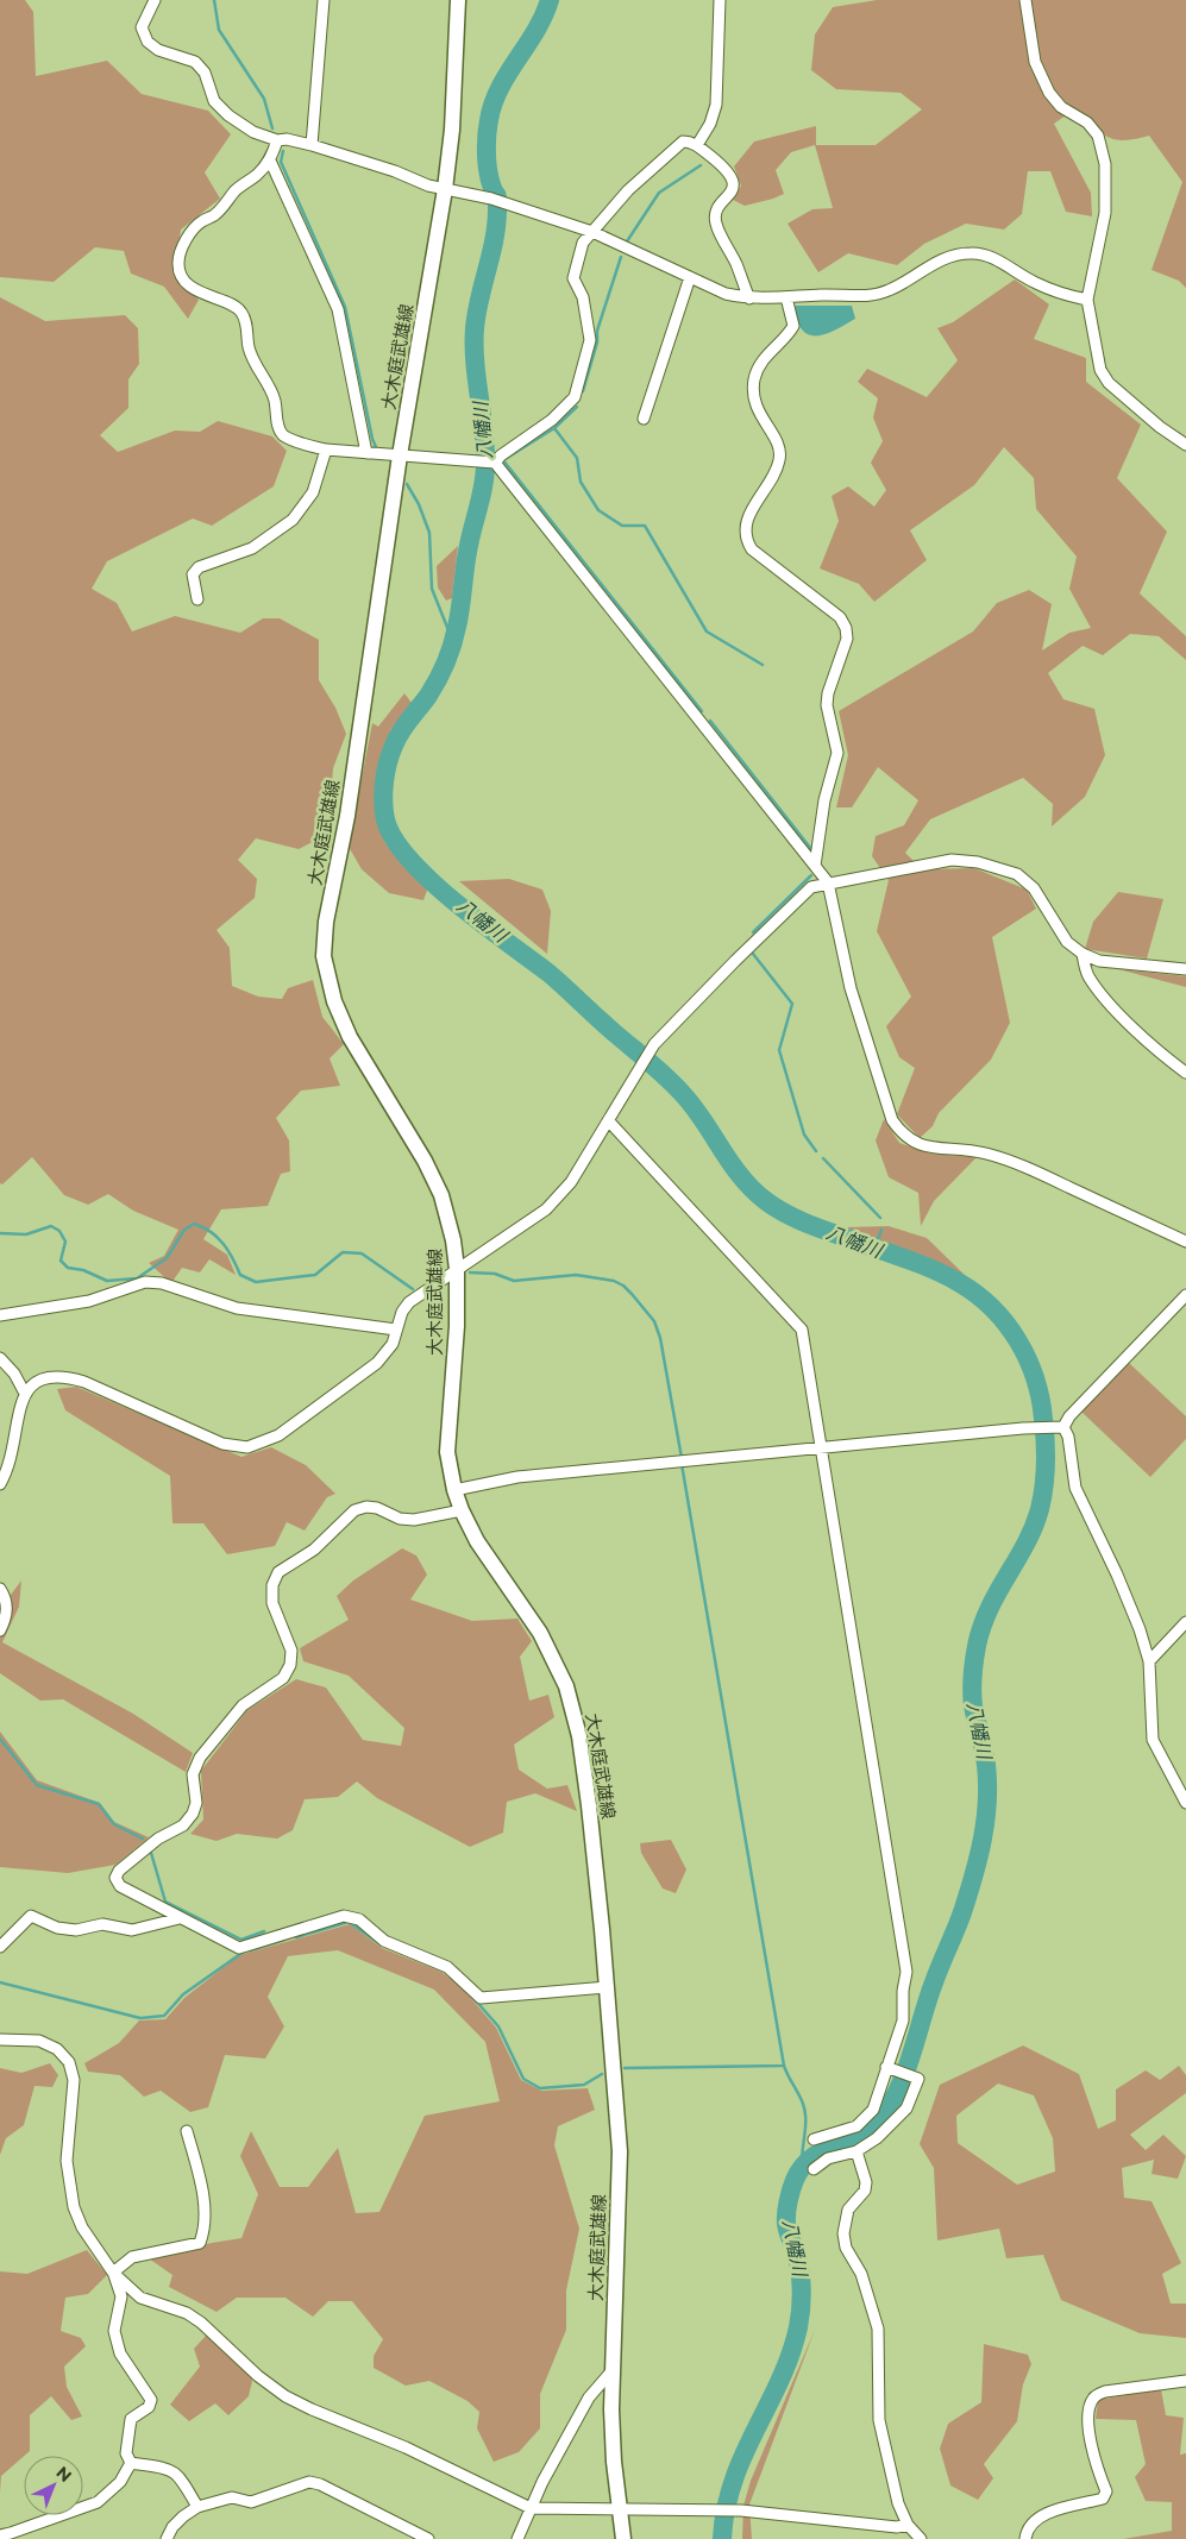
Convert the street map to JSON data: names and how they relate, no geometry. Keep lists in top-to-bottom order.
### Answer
{
  "streets": {
    "main road": ["大木庭武雄線"]
  },
  "water": ["八幡川"],
  "north": "top right"
}
